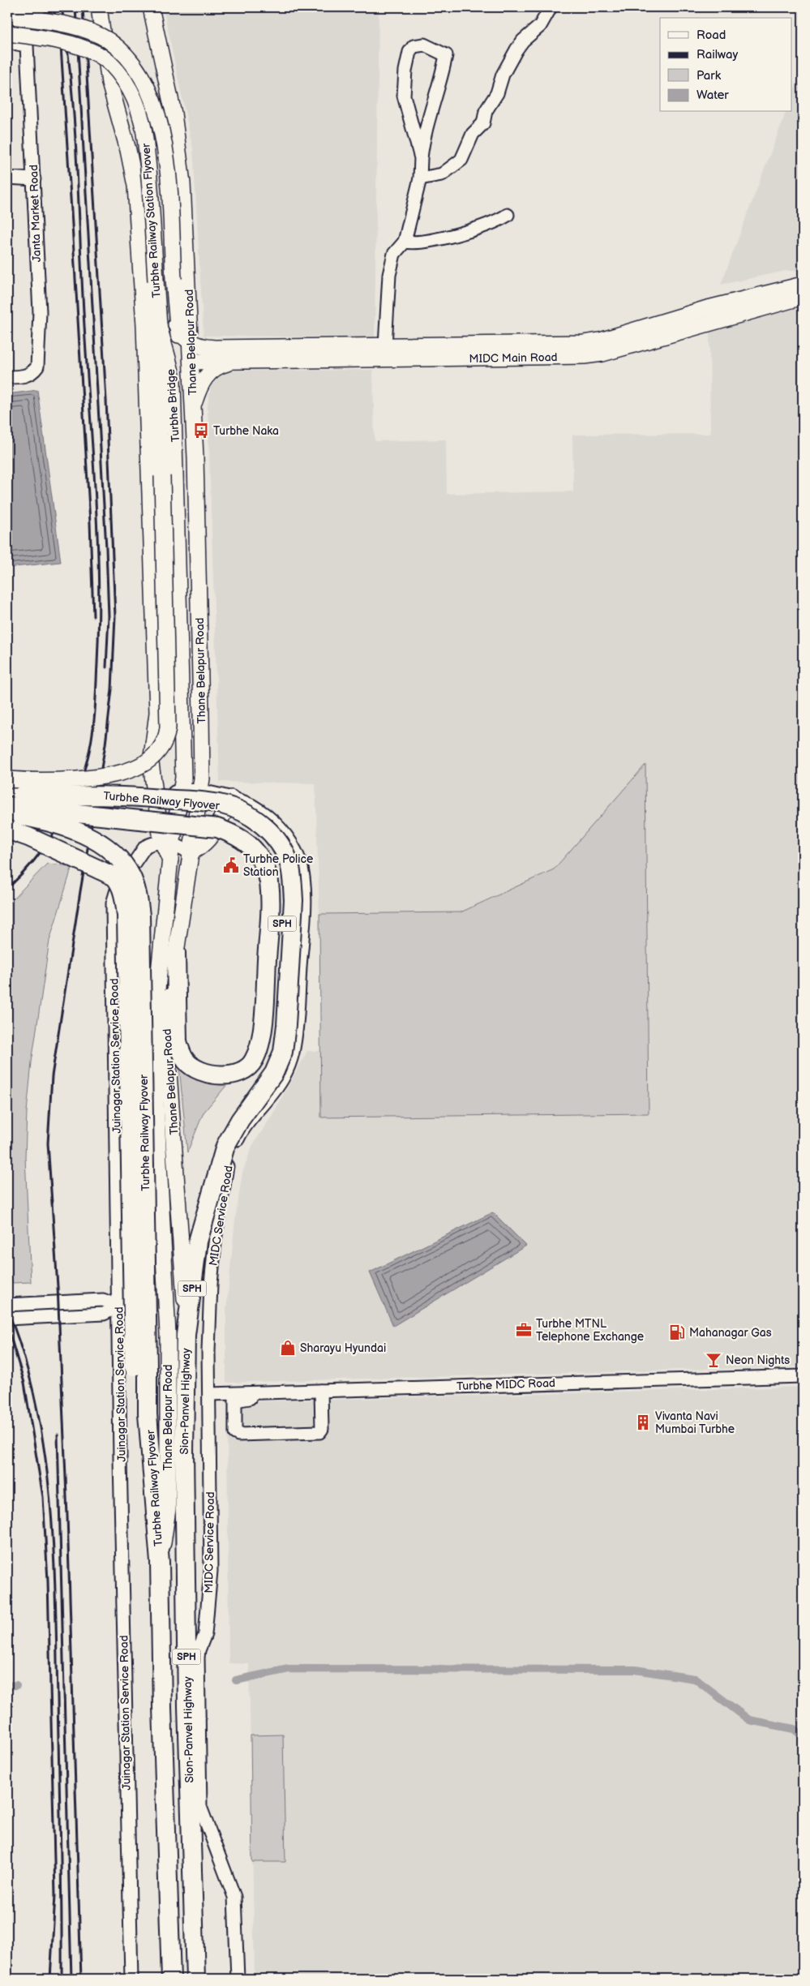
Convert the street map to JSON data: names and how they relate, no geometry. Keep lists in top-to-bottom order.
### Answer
{
  "streets": {
    "highway": ["Turbhe Railway Flyover", "SPH", "Sion-Panvel Highway"],
    "main road": [
      "Turbhe Railway Station Flyover",
      "Thane Belapur Road",
      "MIDC Main Road",
      "Turbhe Bridge"
    ],
    "street": [
      "Janta Market Road",
      "Juinagar Station Service Road",
      "MIDC Service Road",
      "Turbhe MIDC Road"
    ]
  },
  "crossings": [
    ["Turbhe Railway Station Flyover", "Thane Belapur Road"],
    ["Turbhe Railway Station Flyover", "Turbhe Bridge"],
    ["Thane Belapur Road", "MIDC Main Road"],
    ["Thane Belapur Road", "Turbhe Bridge"],
    ["Thane Belapur Road", "Turbhe Railway Flyover"],
    ["Thane Belapur Road", "SPH"],
    ["Thane Belapur Road", "Juinagar Station Service Road"],
    ["Thane Belapur Road", "MIDC Service Road"],
    ["Thane Belapur Road", "Sion-Panvel Highway"],
    ["MIDC Main Road", "Turbhe Bridge"],
    ["Turbhe Railway Flyover", "SPH"],
    ["Turbhe Railway Flyover", "Sion-Panvel Highway"],
    ["MIDC Service Road", "Turbhe MIDC Road"],
    ["MIDC Service Road", "Sion-Panvel Highway"]
  ],
  "places": {
    "bus stop": ["Turbhe Naka"],
    "public building": ["Turbhe Police Station"],
    "office": ["Turbhe MTNL Telephone Exchange"],
    "fuel station": ["Mahanagar Gas"],
    "shop": ["Sharayu Hyundai"],
    "bar": ["Neon Nights"],
    "building": ["Vivanta Navi Mumbai Turbhe"]
  },
  "legend": [
    "Road",
    "Railway",
    "Park",
    "Water"
  ]
}
